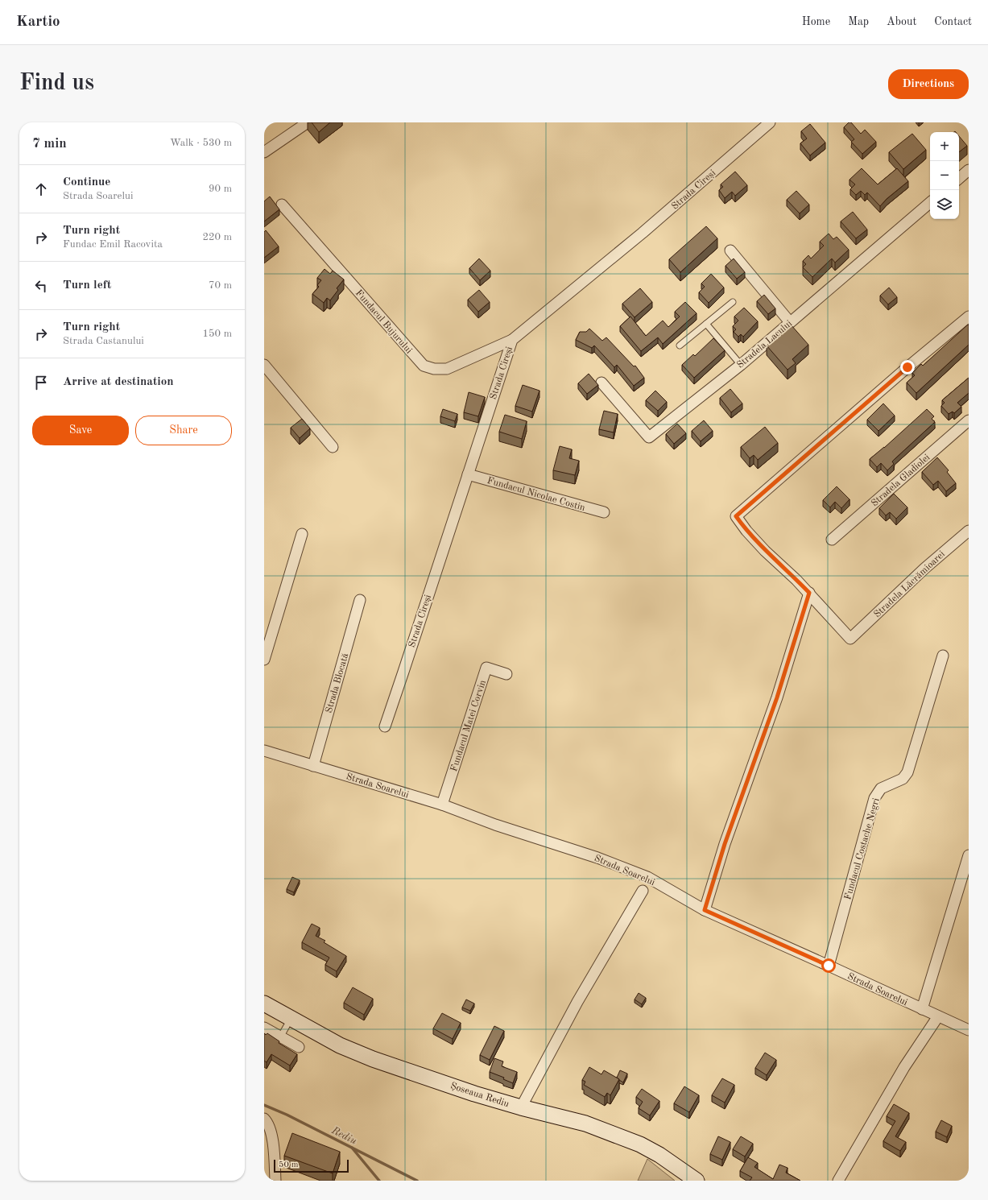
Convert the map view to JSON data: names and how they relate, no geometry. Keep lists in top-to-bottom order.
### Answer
{
  "streets": {
    "main road": ["Șoseaua Rediu"],
    "street": [
      "Strada Cireși",
      "Fundacul Bujurului",
      "Stradela Lacului",
      "Stradela Gladiolei",
      "Fundacul Nicolae Costin",
      "Stradela Lăcrămioarei",
      "Strada Blocată",
      "Fundacul Matei Corvin",
      "Strada Soarelui",
      "Fundacul Costache Negri"
    ]
  },
  "crossings": [
    ["Strada Cireși", "Fundacul Bujurului"],
    ["Strada Cireși", "Fundacul Nicolae Costin"],
    ["Strada Blocată", "Strada Soarelui"],
    ["Fundacul Matei Corvin", "Strada Soarelui"],
    ["Strada Soarelui", "Fundacul Costache Negri"]
  ],
  "water": ["Rediu"],
  "scale_bar": "50 m",
  "page": {
    "header": "Kartio",
    "nav": [
      "Home",
      "Map",
      "About",
      "Contact"
    ],
    "buttons": [
      "Directions",
      ["Save", "Share"]
    ],
    "title": "Find us",
    "heading": ["7 min", "Walk · 530 m"],
    "map_buttons": ["+", "−"],
    "list": [
      ["Continue", "Strada Soarelui", "90 m"],
      ["Turn right", "Fundac Emil Racovita", "220 m"],
      ["Turn left", "70 m"],
      ["Turn right", "Strada Castanului", "150 m"],
      "Arrive at destination"
    ],
    "scale": "50 m"
  }
}
